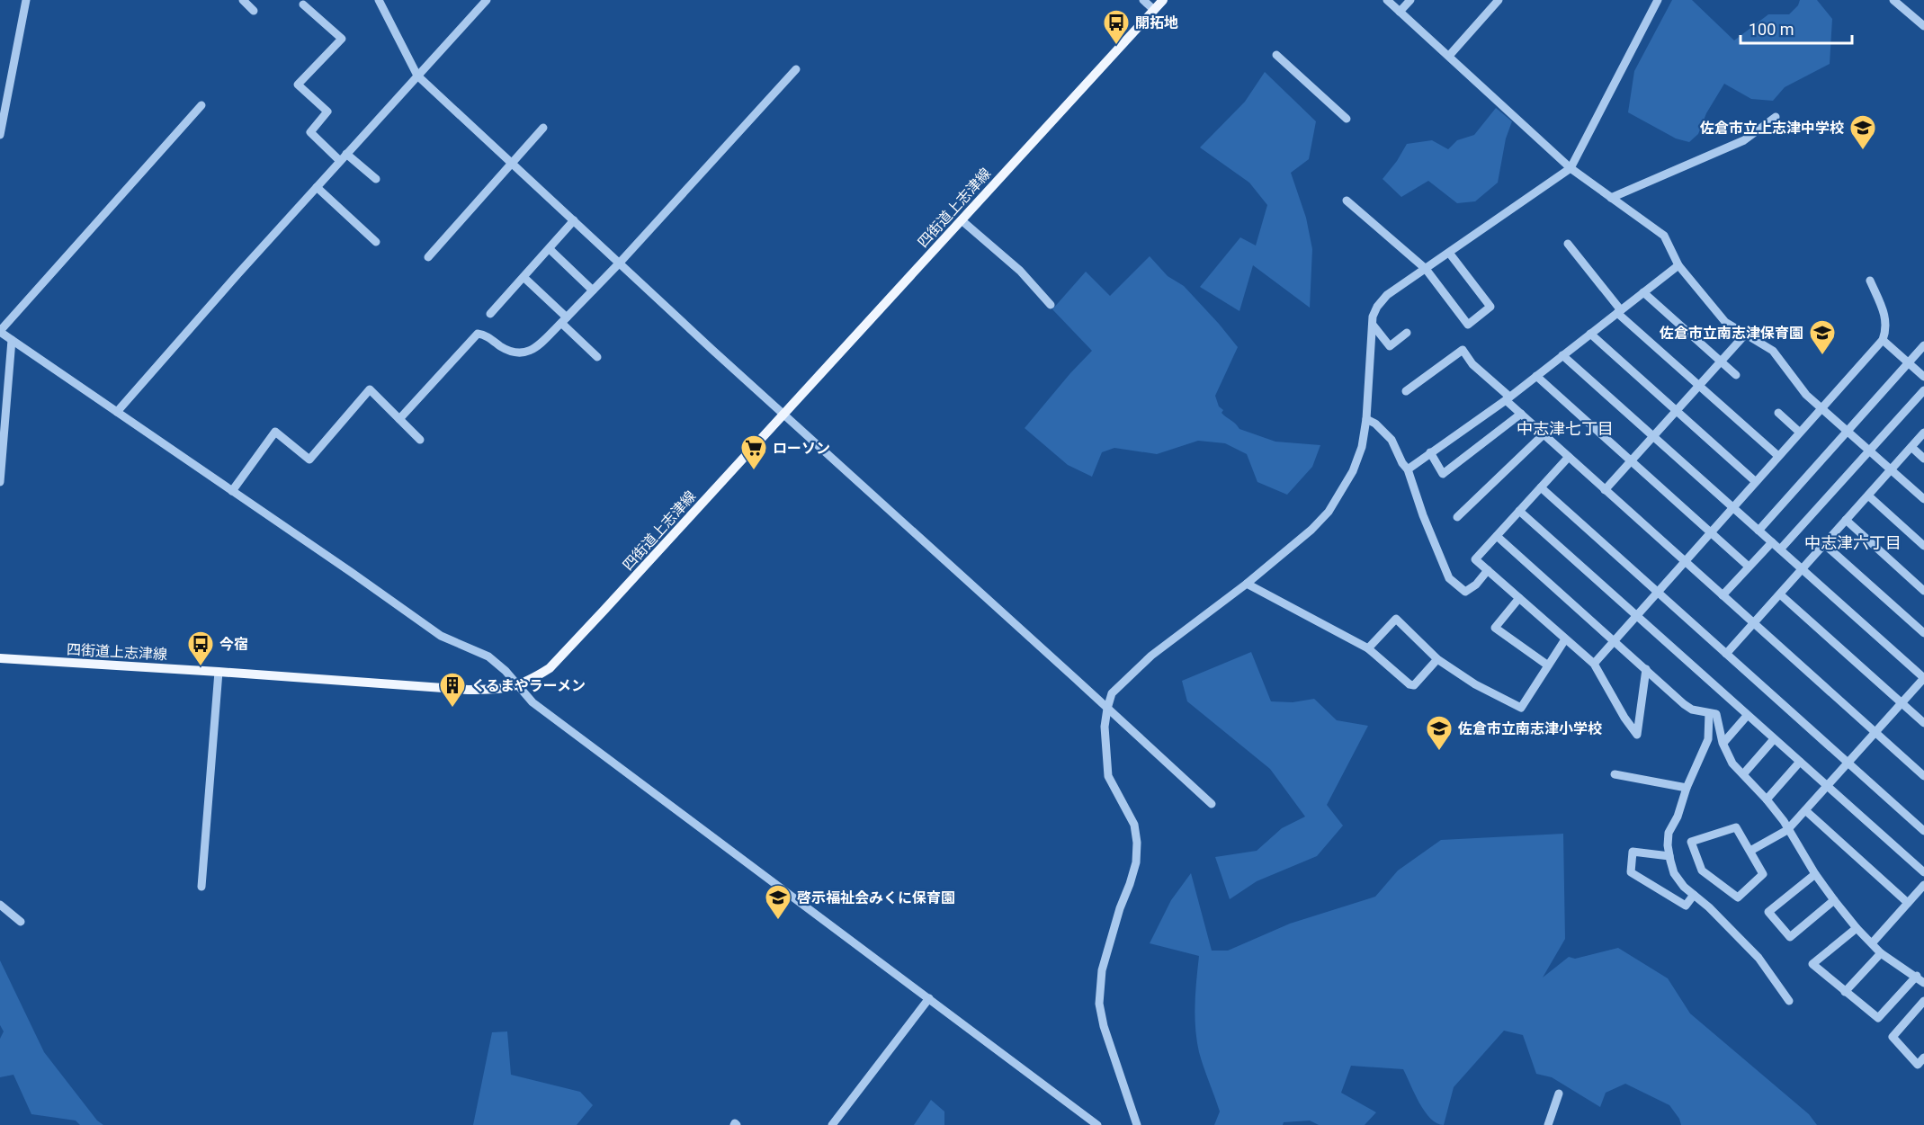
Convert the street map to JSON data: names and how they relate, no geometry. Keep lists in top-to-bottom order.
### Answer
{
  "streets": {
    "main road": ["四街道上志津線"]
  },
  "districts": ["中志津七丁目", "中志津六丁目"],
  "places": {
    "bus stop": ["開拓地", "今宿"],
    "school or university": [
      "佐倉市立上志津中学校",
      "佐倉市立南志津保育園",
      "佐倉市立南志津小学校",
      "啓示福祉会みくに保育園"
    ],
    "supermarket": ["ローソン"],
    "building": ["くるまやラーメン"]
  },
  "scale_bar": "100 m"
}
